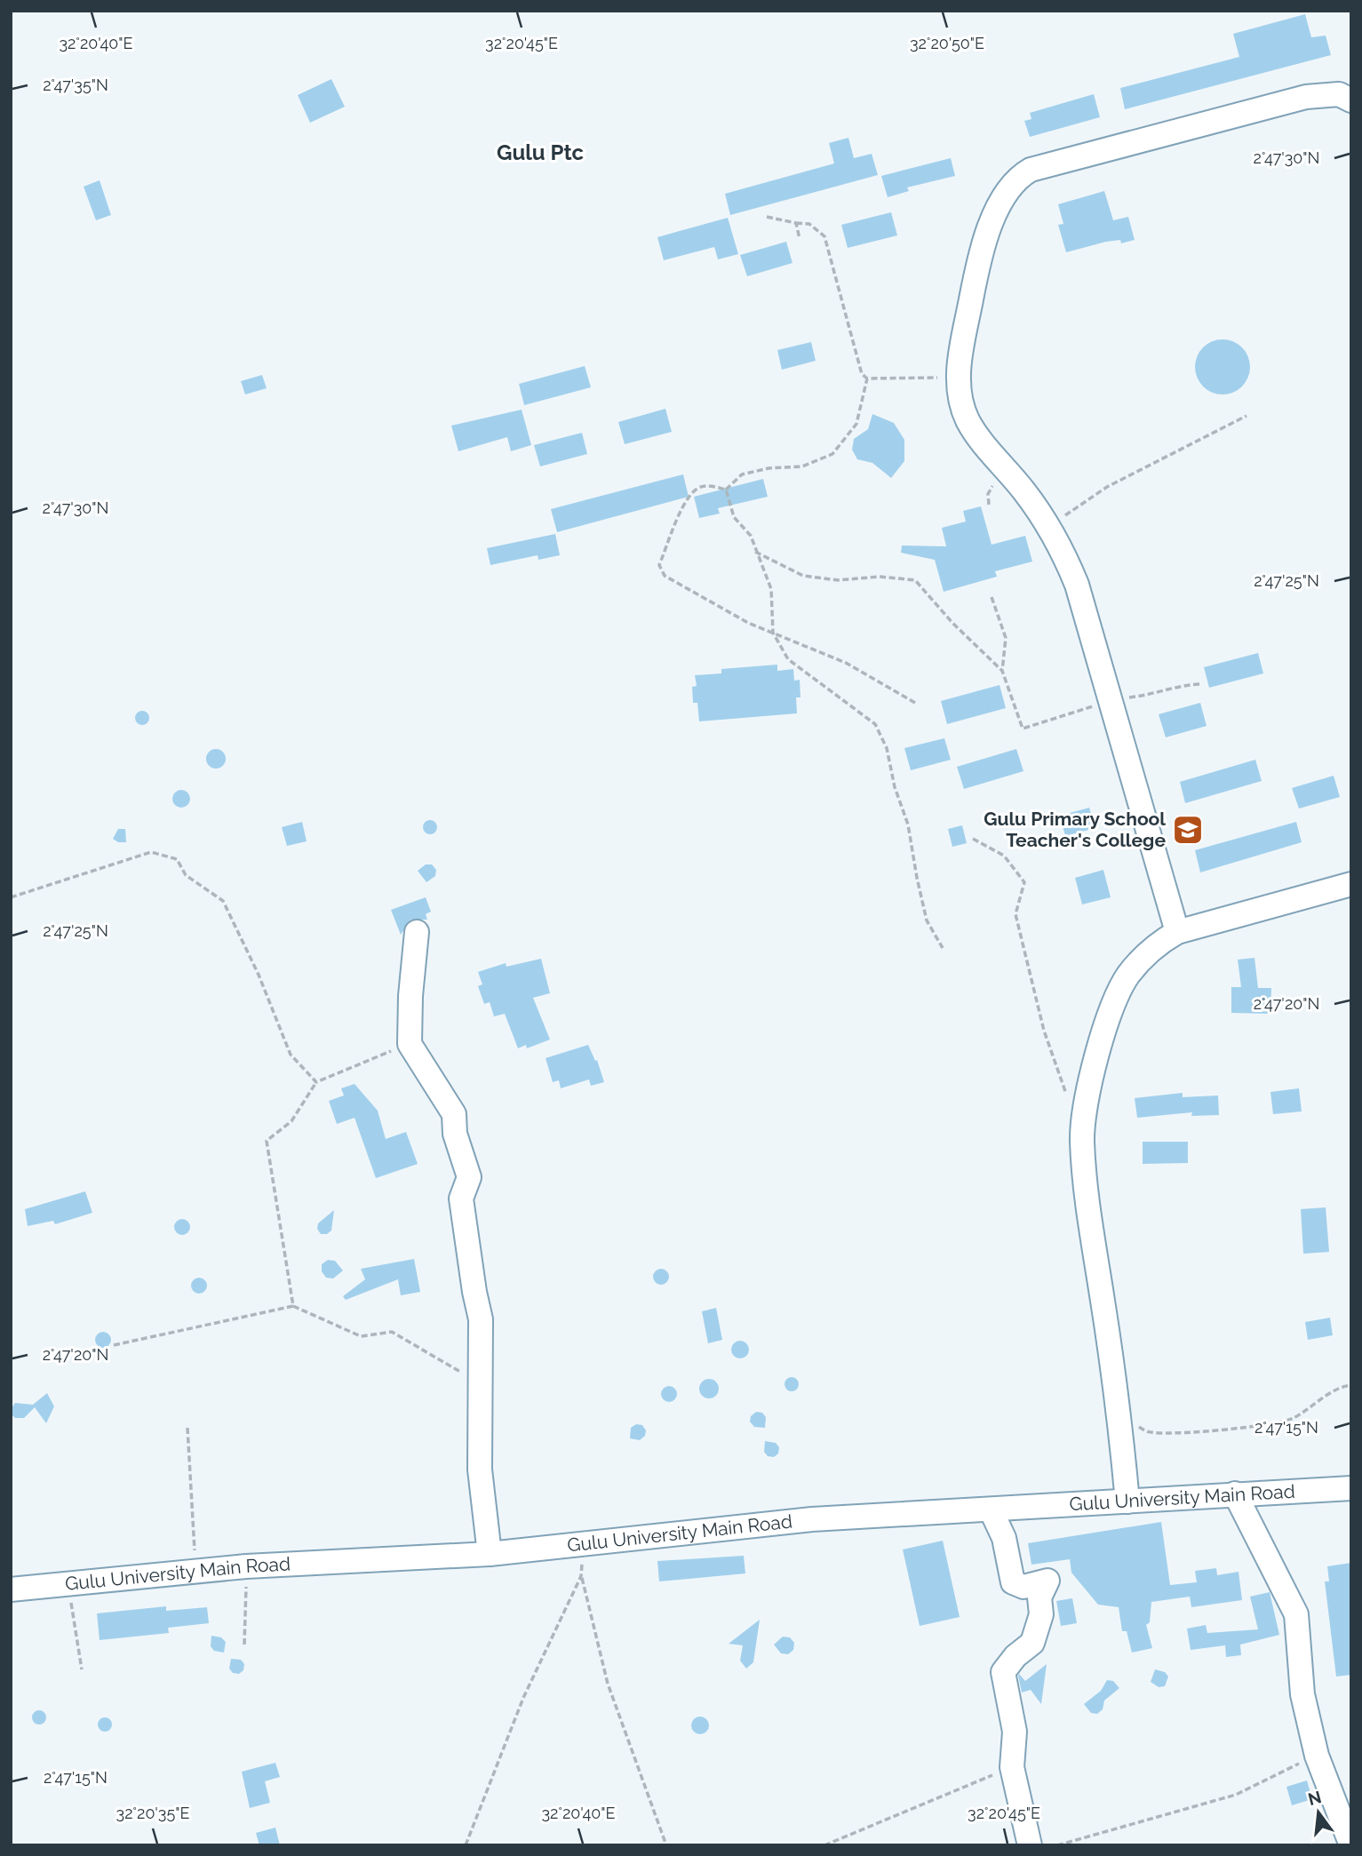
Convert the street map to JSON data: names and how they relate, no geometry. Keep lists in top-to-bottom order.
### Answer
{
  "streets": {
    "street": ["Gulu University Main Road"]
  },
  "districts": ["Gulu Ptc"],
  "places": {
    "school or university": ["Gulu Primary School Teacher's College"]
  },
  "north": "top",
  "coordinates": [
    "32°20'45\"E",
    "32°20'40\"E",
    "32°20'50\"E",
    "2°47'35\"N",
    "2°47'30\"N",
    "2°47'25\"N",
    "2°47'20\"N",
    "2°47'15\"N",
    "32°20'35\"E"
  ]
}
